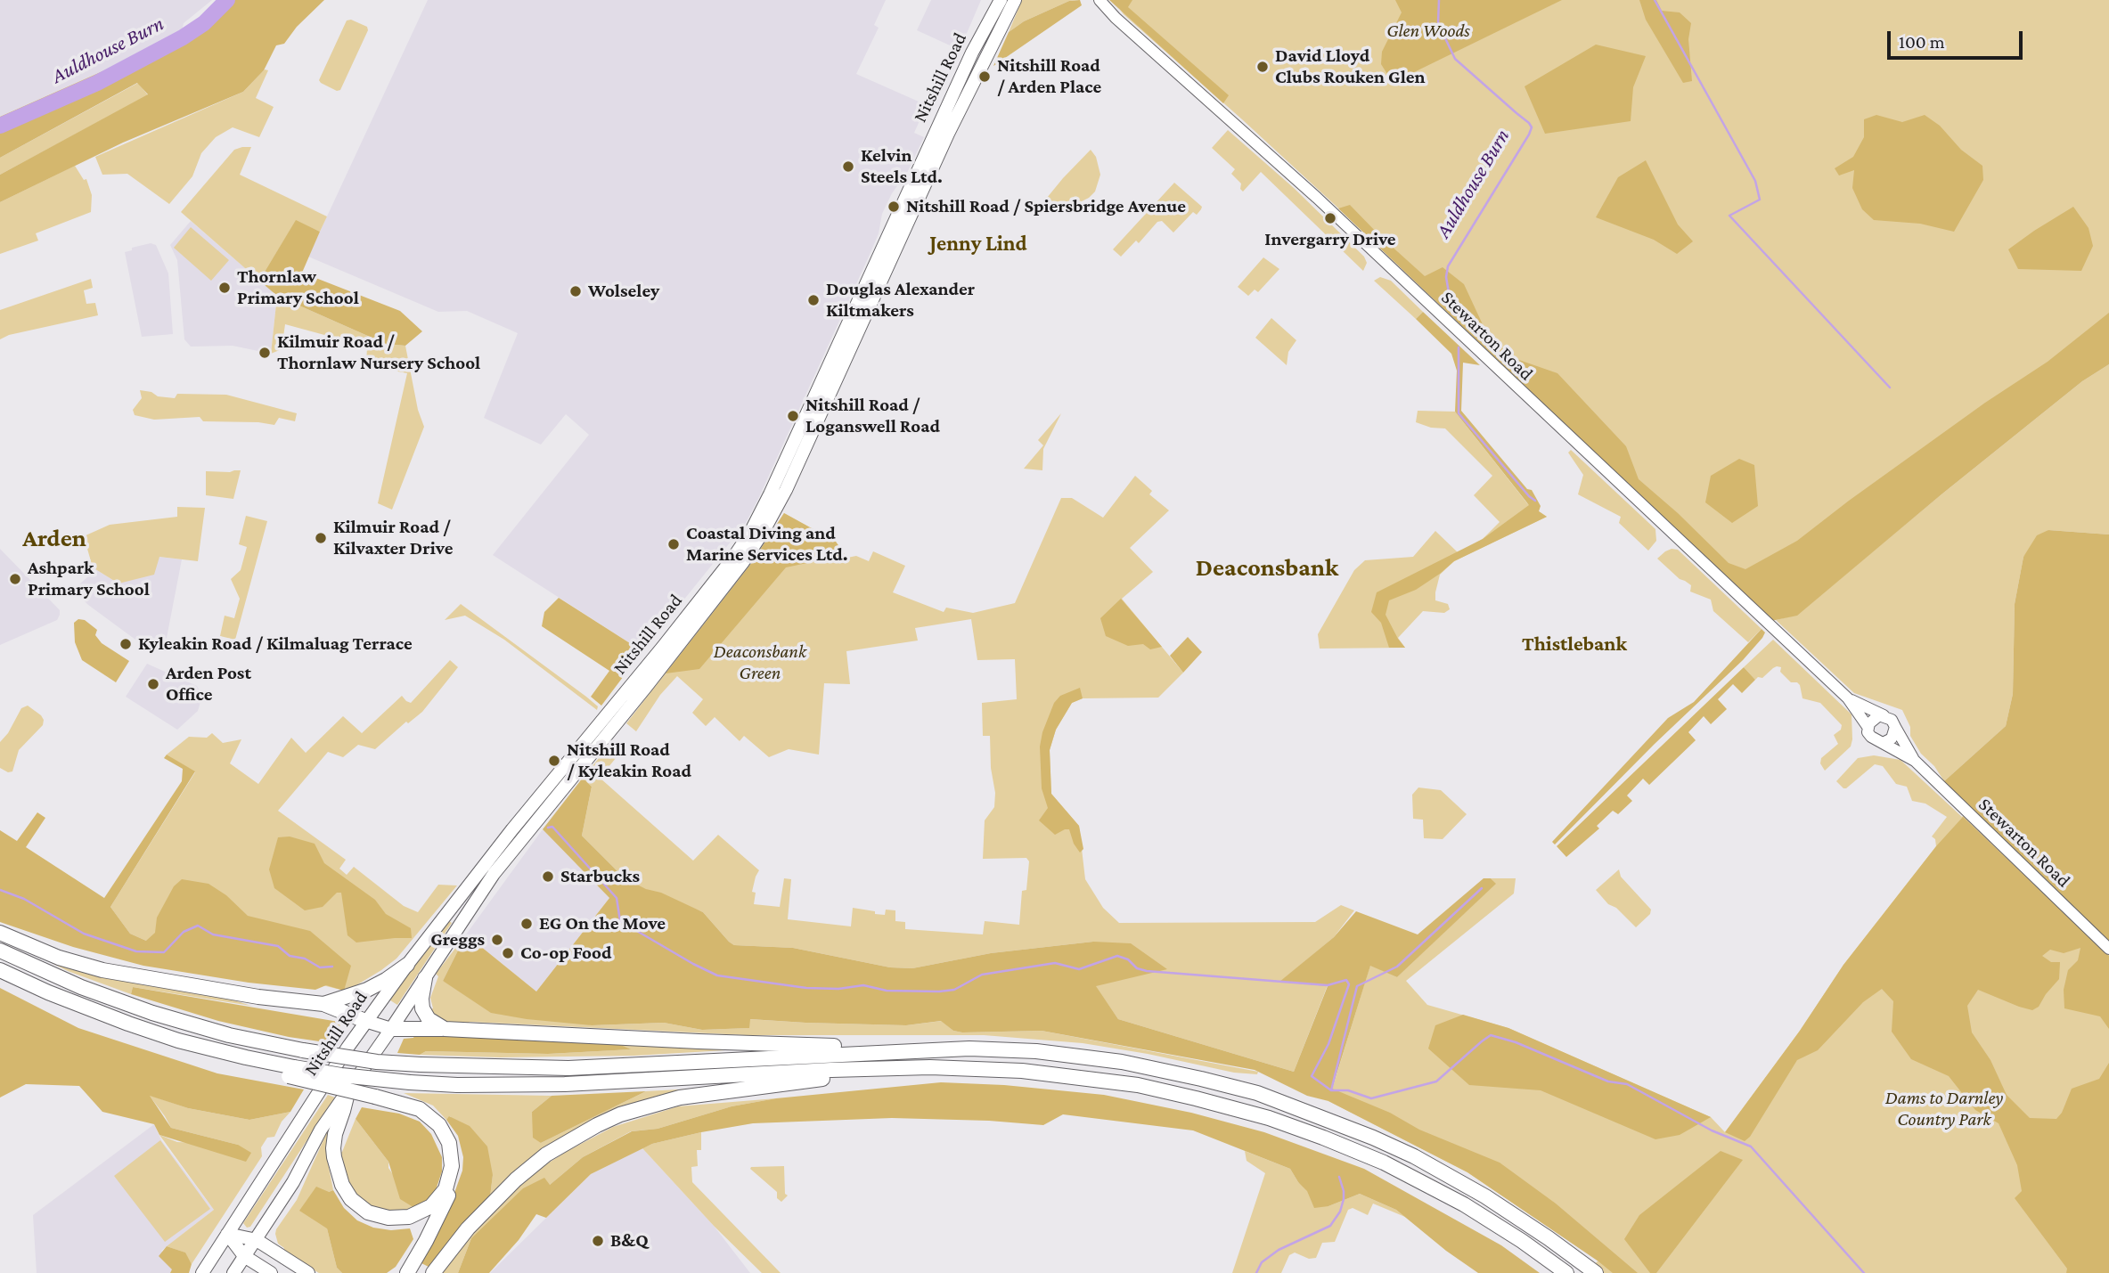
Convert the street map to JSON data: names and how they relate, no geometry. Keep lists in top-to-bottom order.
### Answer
{
  "streets": {
    "main road": ["Nitshill Road", "Stewarton Road"]
  },
  "districts": [
    "Jenny Lind",
    "Arden",
    "Deaconsbank",
    "Thistlebank"
  ],
  "water": ["Auldhouse Burn"],
  "parks": ["Glen Woods", "Deaconsbank Green", "Dams to Darnley Country Park"],
  "places": [
    "David Lloyd Clubs Rouken Glen",
    "Nitshill Road / Arden Place",
    "Kelvin Steels Ltd.",
    "Nitshill Road / Spiersbridge Avenue",
    "Invergarry Drive",
    "Thornlaw Primary School",
    "Wolseley",
    "Douglas Alexander Kiltmakers",
    "Kilmuir Road / Thornlaw Nursery School",
    "Nitshill Road / Loganswell Road",
    "Kilmuir Road / Kilvaxter Drive",
    "Coastal Diving and Marine Services Ltd.",
    "Ashpark Primary School",
    "Kyleakin Road / Kilmaluag Terrace",
    "Arden Post Office",
    "Nitshill Road / Kyleakin Road",
    "Starbucks",
    "EG On the Move",
    "Greggs",
    "Co-op Food",
    "B&Q"
  ],
  "scale_bar": "100 m"
}
